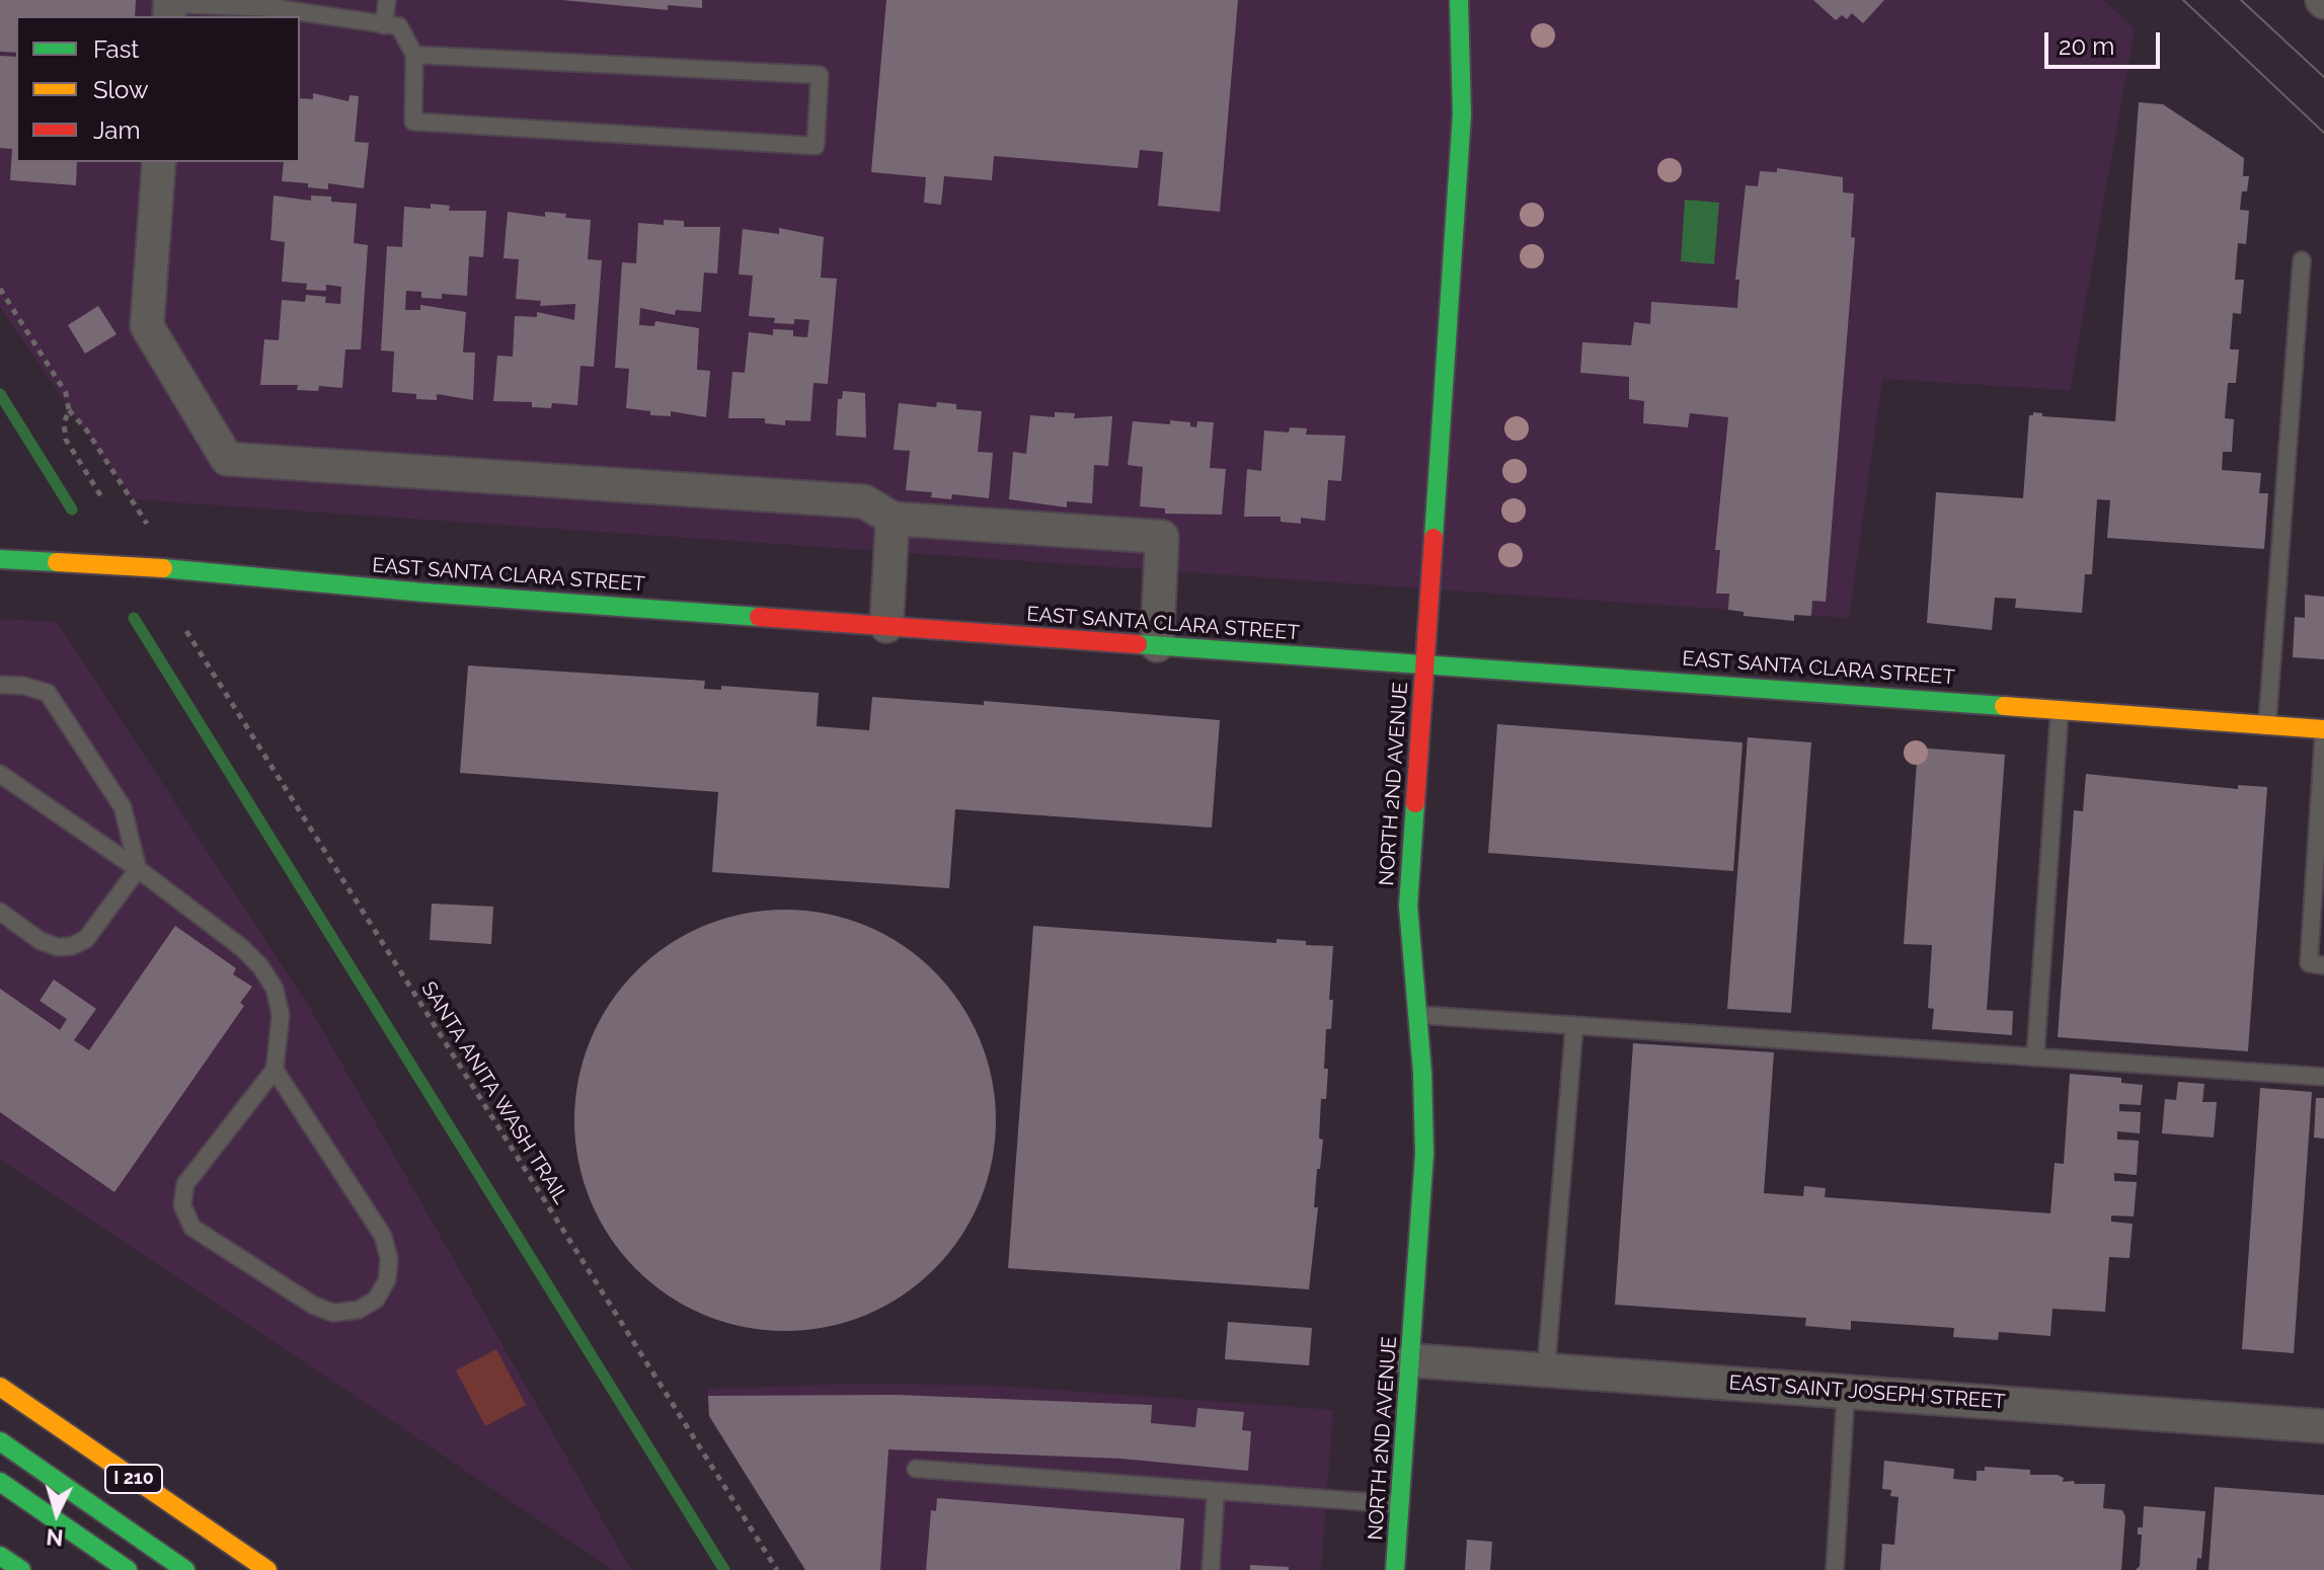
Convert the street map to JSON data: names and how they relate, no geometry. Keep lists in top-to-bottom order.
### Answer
{
  "streets": {
    "main road": ["EAST SANTA CLARA STREET", "NORTH 2ND AVENUE", "I 210"],
    "street": ["EAST SAINT JOSEPH STREET"],
    "path": ["SANTA ANITA WASH TRAIL"]
  },
  "crossings": [
    ["EAST SANTA CLARA STREET", "NORTH 2ND AVENUE"],
    ["NORTH 2ND AVENUE", "EAST SAINT JOSEPH STREET"]
  ],
  "legend": ["Fast", "Slow", "Jam"],
  "scale_bar": "20 m",
  "north": "bottom"
}
